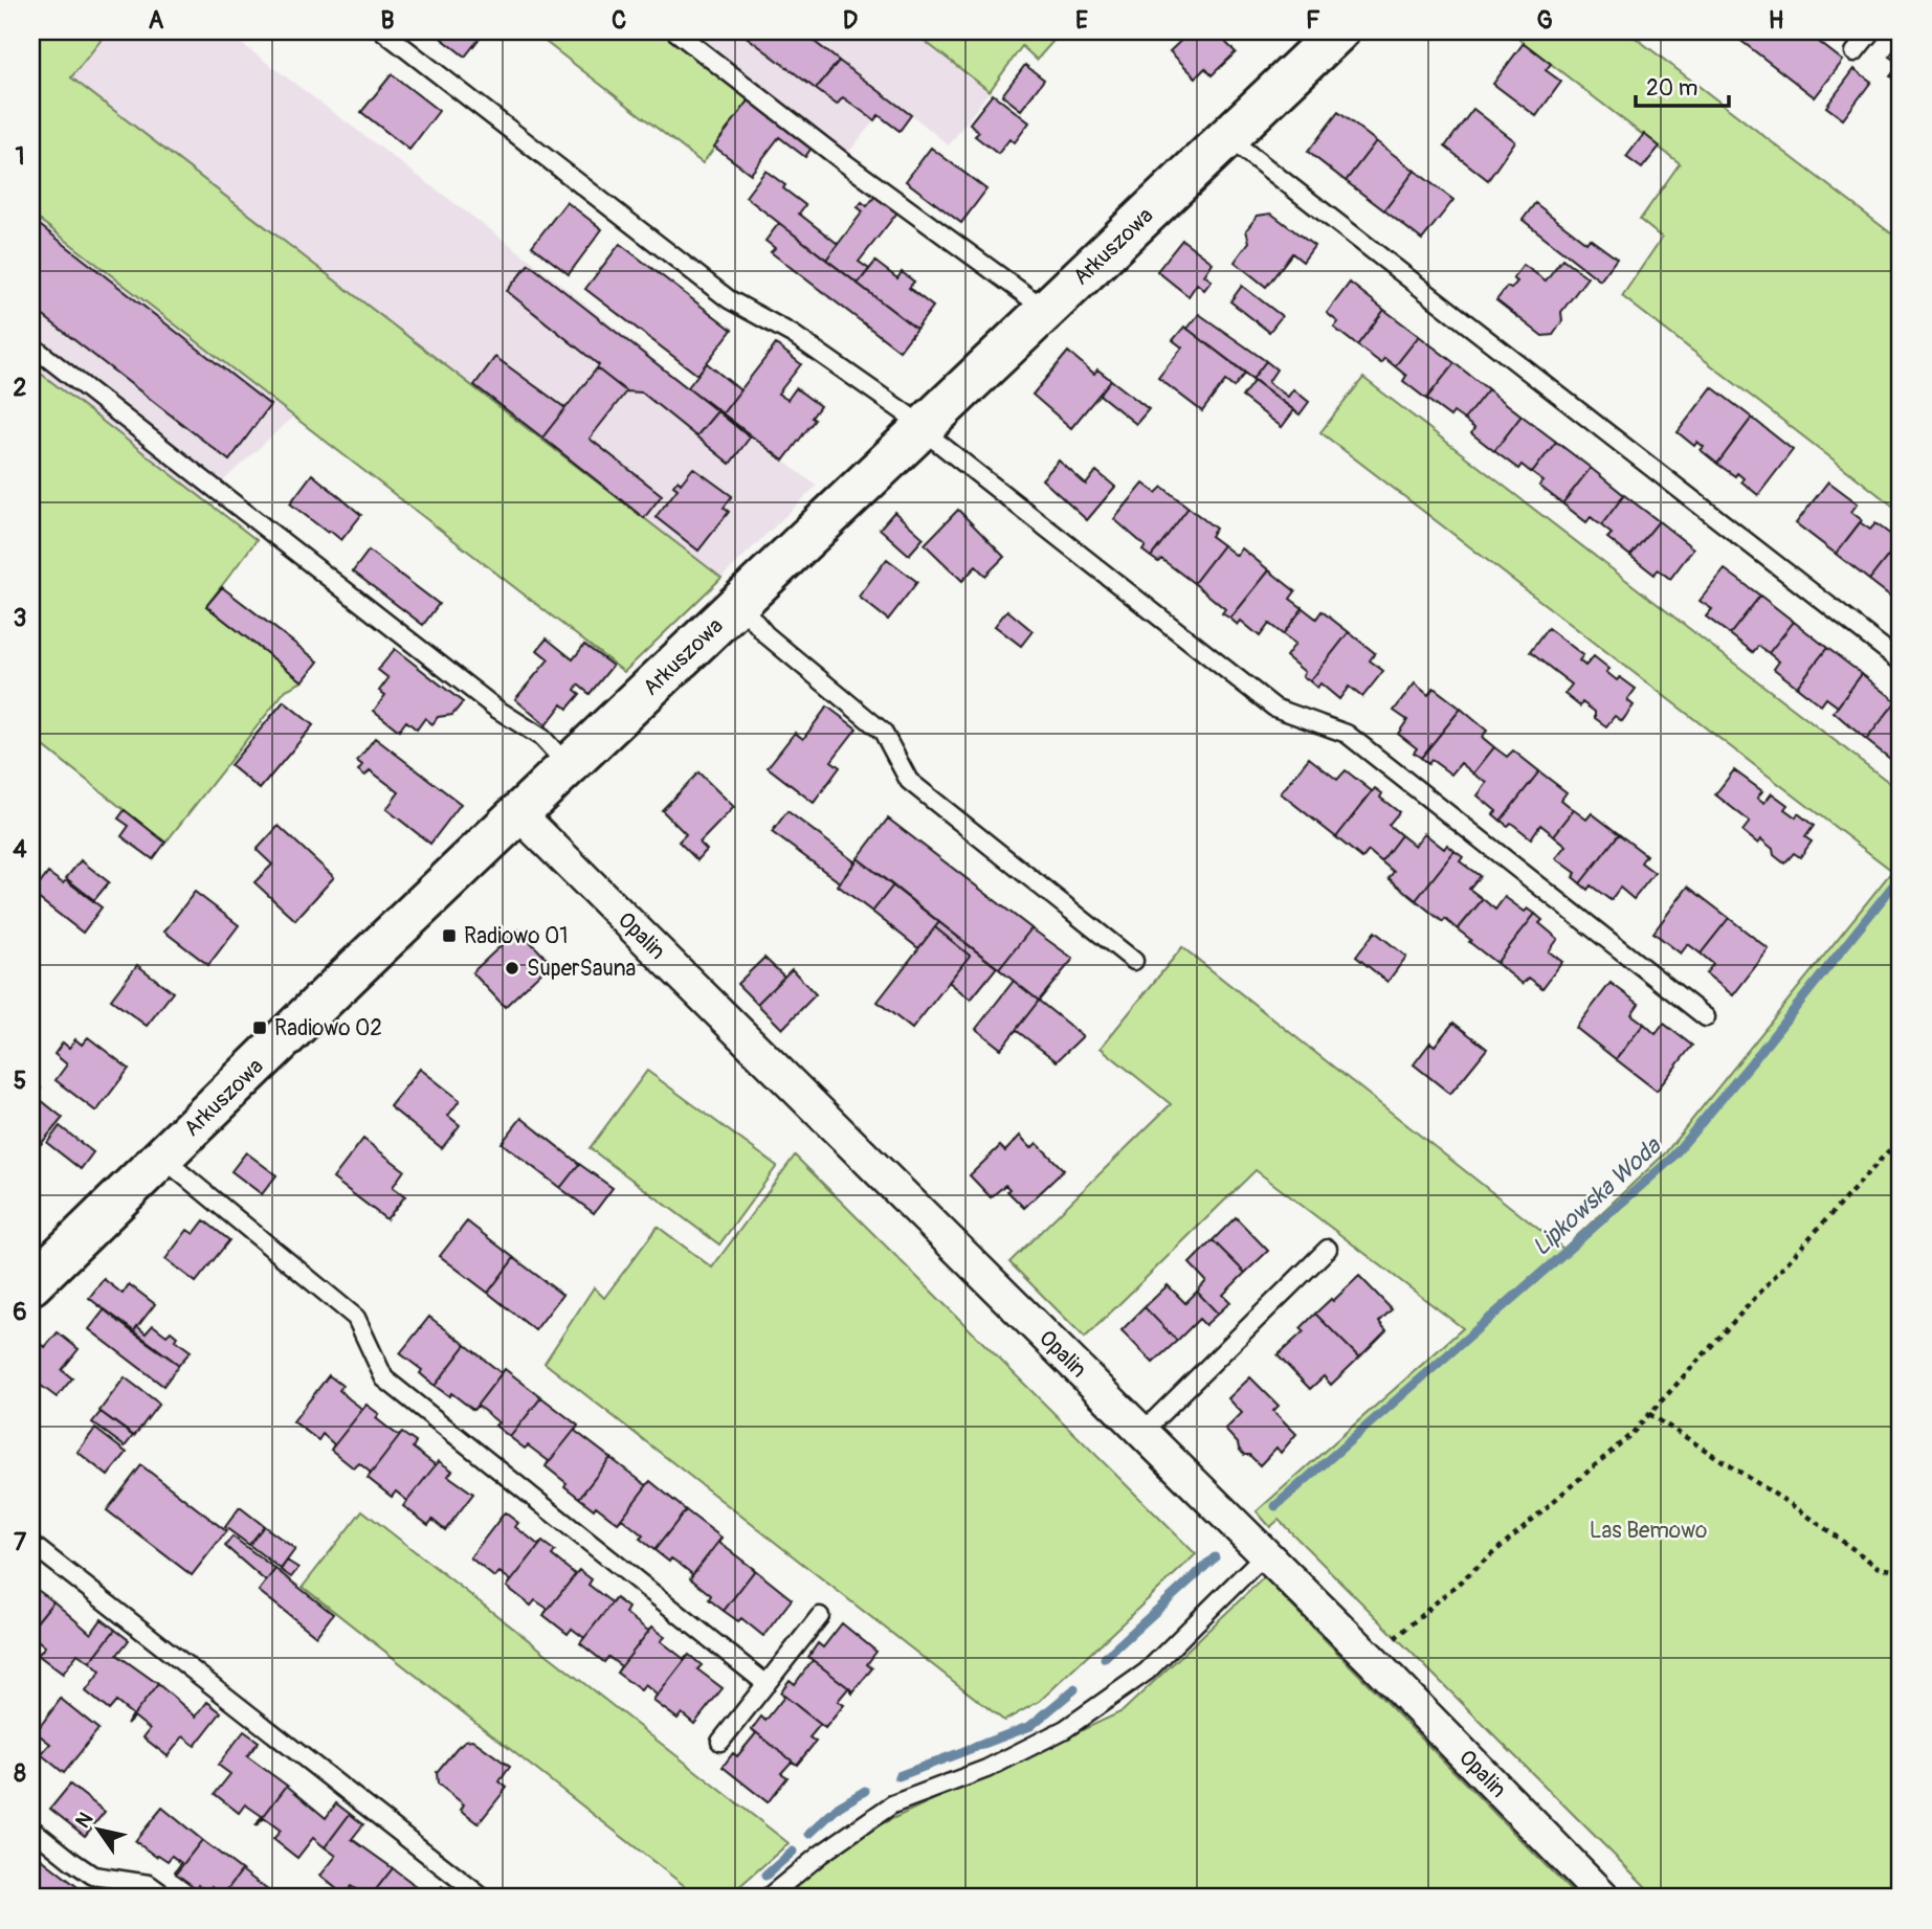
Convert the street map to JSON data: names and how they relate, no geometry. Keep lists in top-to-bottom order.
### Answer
{
  "streets": {
    "main road": ["Arkuszowa"],
    "street": ["Opalin"]
  },
  "crossings": [
    ["Arkuszowa", "Opalin"]
  ],
  "water": ["Lipkowska Woda"],
  "parks": ["Las Bemowo"],
  "places": {
    "transit": ["Radiowo 01", "Radiowo 02"],
    "other": ["SuperSauna"]
  },
  "scale_bar": "20 m",
  "north": "top left",
  "grid": {
    "columns": [
      "A",
      "B",
      "C",
      "D",
      "E",
      "F",
      "G",
      "H"
    ],
    "rows": [
      "1",
      "2",
      "3",
      "4",
      "5",
      "6",
      "7",
      "8"
    ]
  }
}
